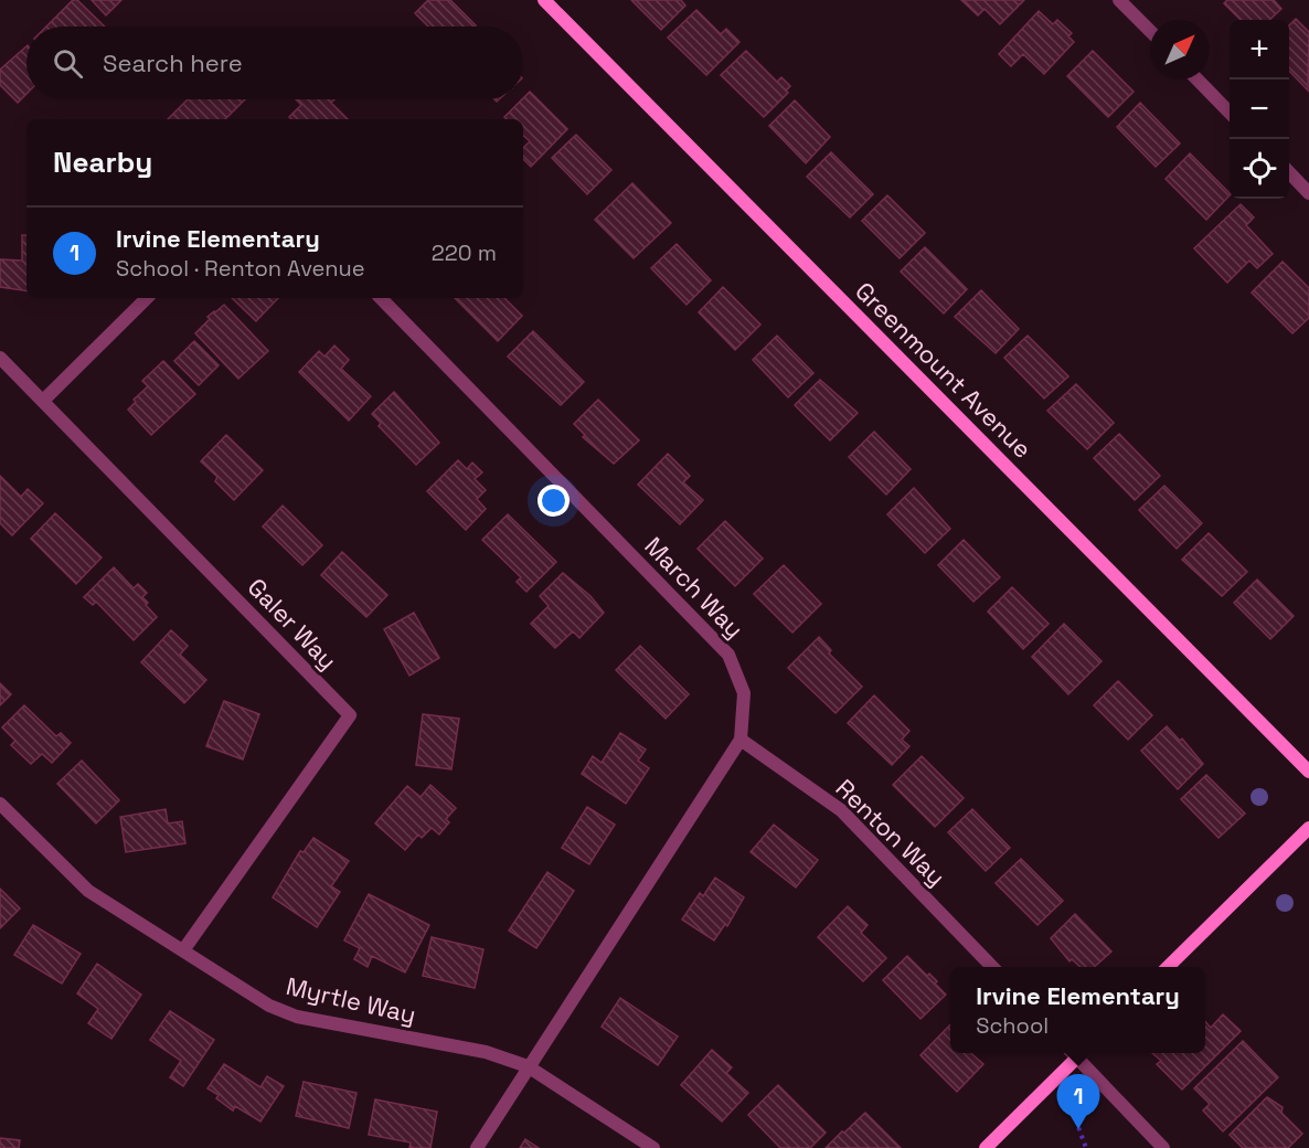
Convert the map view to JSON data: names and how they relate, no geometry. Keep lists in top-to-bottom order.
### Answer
{
  "streets": {
    "street": [
      "Greenmount Avenue",
      "March Way",
      "Galer Way",
      "Renton Way",
      "Myrtle Way"
    ]
  },
  "crossings": [
    ["March Way", "Renton Way"],
    ["March Way", "Myrtle Way"],
    ["Galer Way", "Myrtle Way"]
  ],
  "north": "top right",
  "page": {
    "map_buttons": ["+", "−"],
    "search": "Search here",
    "heading": "Nearby",
    "list": [
      {
        "mark": "1",
        "name": "Irvine Elementary",
        "note": "School · Renton Avenue",
        "value": "220 m"
      }
    ],
    "popup": ["Irvine Elementary", "School"],
    "pins": "1"
  }
}
